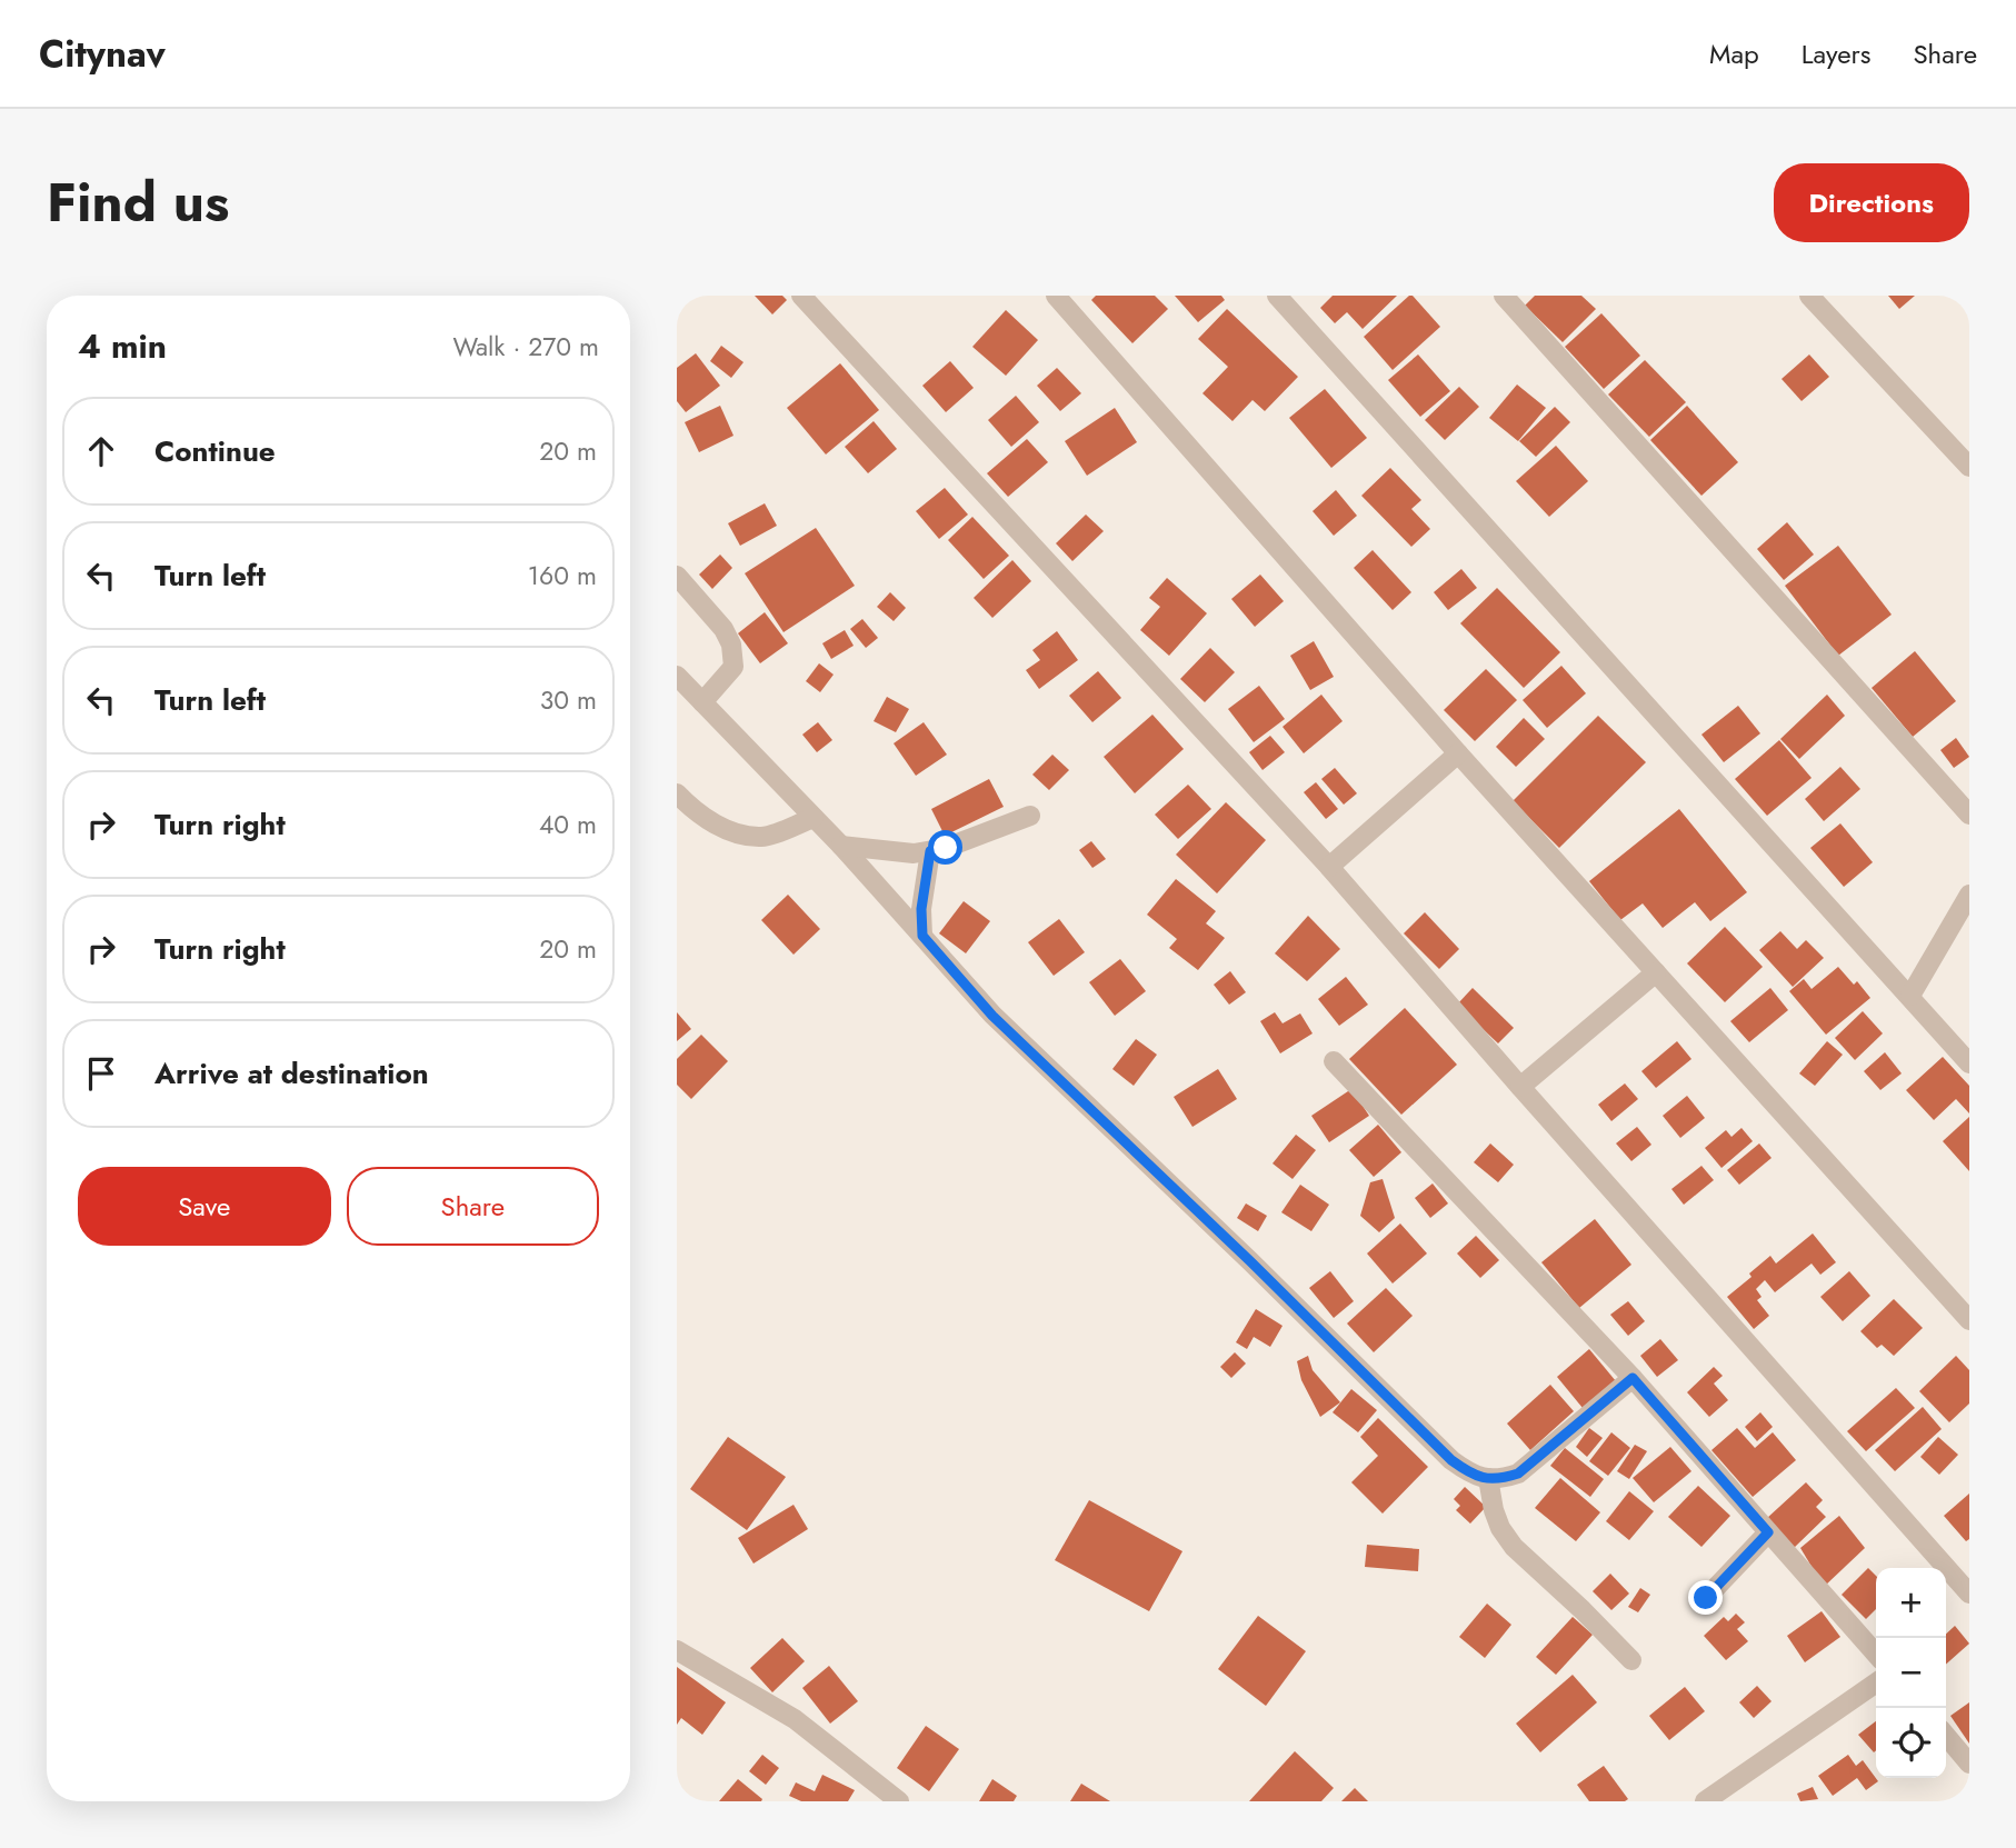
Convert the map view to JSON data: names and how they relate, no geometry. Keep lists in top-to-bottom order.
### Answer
{
  "page": {
    "header": "Citynav",
    "nav": ["Map", "Layers", "Share"],
    "title": "Find us",
    "buttons": [
      "Directions",
      ["Save", "Share"]
    ],
    "heading": ["4 min", "Walk · 270 m"],
    "list": [
      ["Continue", "20 m"],
      ["Turn left", "160 m"],
      ["Turn left", "30 m"],
      ["Turn right", "40 m"],
      ["Turn right", "20 m"],
      "Arrive at destination"
    ],
    "map_buttons": ["+", "−"]
  }
}
